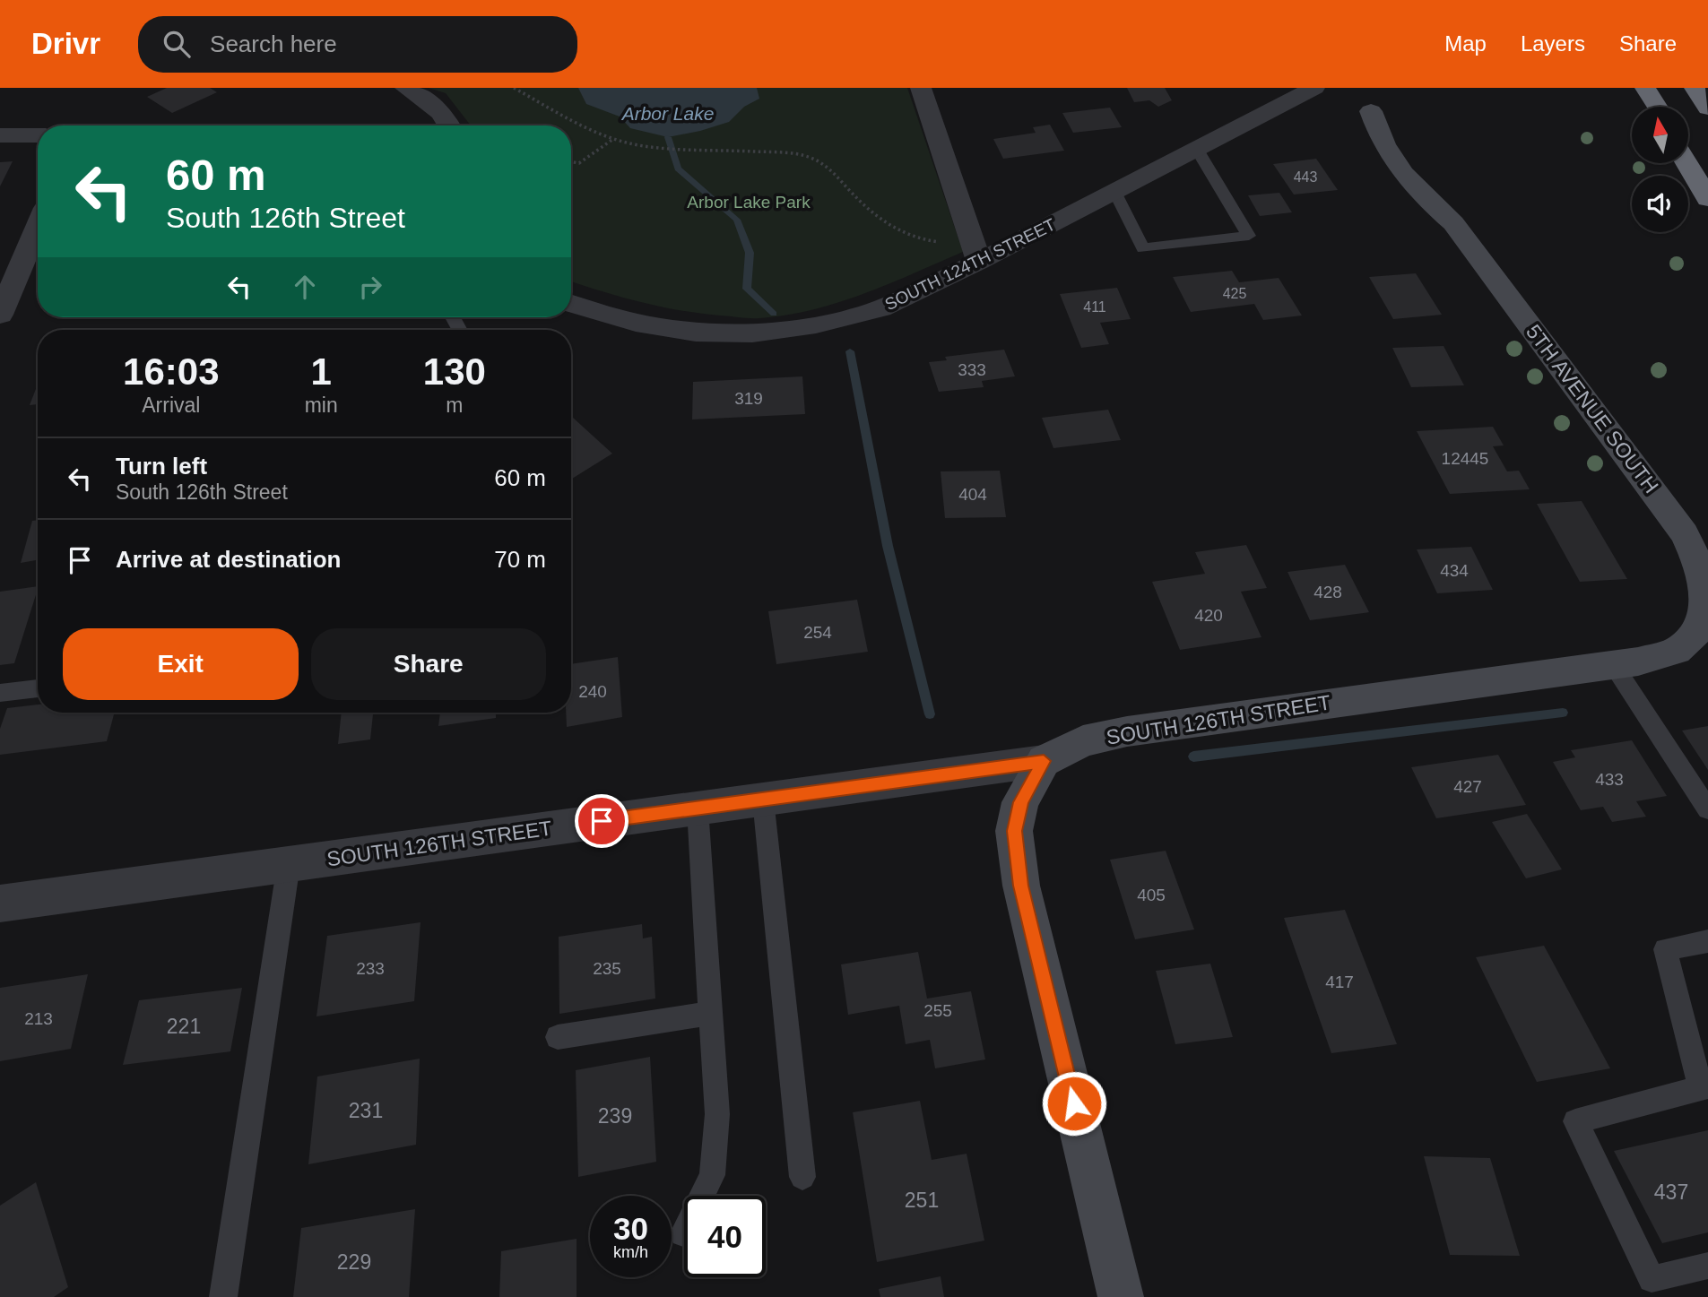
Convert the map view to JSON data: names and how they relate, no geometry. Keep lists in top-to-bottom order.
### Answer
{
  "streets": {
    "street": ["SOUTH 124TH STREET", "5TH AVENUE SOUTH", "SOUTH 126TH STREET"]
  },
  "crossings": [
    ["5TH AVENUE SOUTH", "SOUTH 126TH STREET"]
  ],
  "water": ["Arbor Lake"],
  "parks": ["Arbor Lake Park"],
  "house_numbers": [
    "443",
    "425",
    "411",
    "333",
    "319",
    "12445",
    "404",
    "434",
    "428",
    "420",
    "254",
    "240",
    "433",
    "427",
    "405",
    "233",
    "235",
    "417",
    "255",
    "213",
    "221",
    "231",
    "239",
    "437",
    "251",
    "229"
  ],
  "north": "top",
  "page": {
    "header": "Drivr",
    "search": "Search here",
    "nav": ["Map", "Layers", "Share"],
    "turn": ["60 m", "South 126th Street"],
    "eta": [
      "16:03",
      "Arrival",
      "1",
      "min",
      "130",
      "m"
    ],
    "list": [
      {
        "name": "Turn left",
        "note": "South 126th Street",
        "value": "60 m"
      },
      {
        "name": "Arrive at destination",
        "value": "70 m"
      }
    ],
    "buttons": ["Exit", "Share"],
    "speed": "30 km/h",
    "limit": "40"
  }
}
